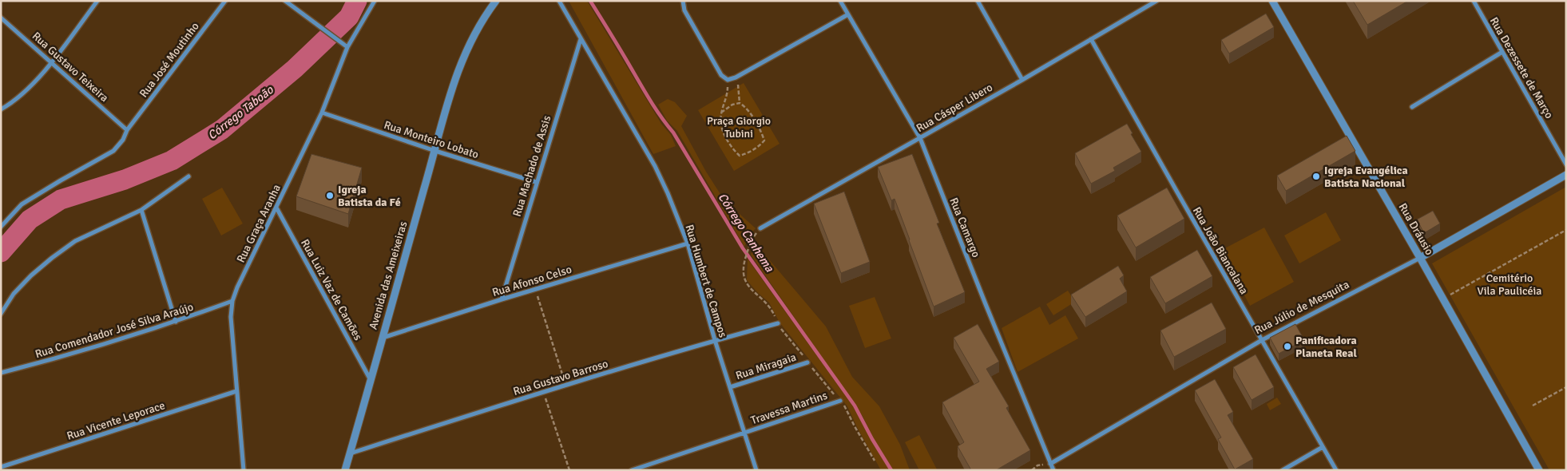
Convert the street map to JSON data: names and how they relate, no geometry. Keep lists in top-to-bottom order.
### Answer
{
  "streets": {
    "street": [
      "Rua José Moutinho",
      "Rua Gustavo Teixeira",
      "Rua Dezessete de Março",
      "Rua Cásper Libero",
      "Rua Monteiro Lobato",
      "Rua Machado de Assis",
      "Rua Graça Aranha",
      "Rua Camargo",
      "Rua Dráusio",
      "Rua João Biancalana",
      "Avenida das Ameixeiras",
      "Rua Afonso Celso",
      "Rua Humbert de Campos",
      "Rua Luiz Vaz de Camões",
      "Rua Júlio de Mesquita",
      "Rua Comendador José Silva Araújo",
      "Rua Miragaia",
      "Rua Gustavo Barroso",
      "Travessa Martins",
      "Rua Vicente Leporace"
    ]
  },
  "crossings": [
    ["Rua José Moutinho", "Rua Gustavo Teixeira"],
    ["Rua Cásper Libero", "Rua Camargo"],
    ["Rua Cásper Libero", "Rua João Biancalana"],
    ["Rua Monteiro Lobato", "Rua Machado de Assis"],
    ["Rua Monteiro Lobato", "Rua Graça Aranha"],
    ["Rua Monteiro Lobato", "Avenida das Ameixeiras"],
    ["Rua Machado de Assis", "Rua Afonso Celso"],
    ["Rua Machado de Assis", "Rua Humbert de Campos"],
    ["Rua Graça Aranha", "Rua Luiz Vaz de Camões"],
    ["Rua Graça Aranha", "Rua Comendador José Silva Araújo"],
    ["Rua Graça Aranha", "Rua Vicente Leporace"],
    ["Rua Camargo", "Rua Júlio de Mesquita"],
    ["Rua Dráusio", "Rua Júlio de Mesquita"],
    ["Rua João Biancalana", "Rua Júlio de Mesquita"],
    ["Avenida das Ameixeiras", "Rua Afonso Celso"],
    ["Avenida das Ameixeiras", "Rua Luiz Vaz de Camões"],
    ["Avenida das Ameixeiras", "Rua Gustavo Barroso"],
    ["Rua Afonso Celso", "Rua Humbert de Campos"],
    ["Rua Humbert de Campos", "Rua Miragaia"],
    ["Rua Humbert de Campos", "Rua Gustavo Barroso"],
    ["Rua Humbert de Campos", "Travessa Martins"]
  ],
  "water": ["Córrego Taboão", "Córrego Canhema"],
  "parks": ["Praça Giorgio Tubini", "Cemitério Vila Paulicéia"],
  "places": ["Igreja Evangélica Batista Nacional", "Igreja Batista da Fé", "Panificadora Planeta Real"]
}
